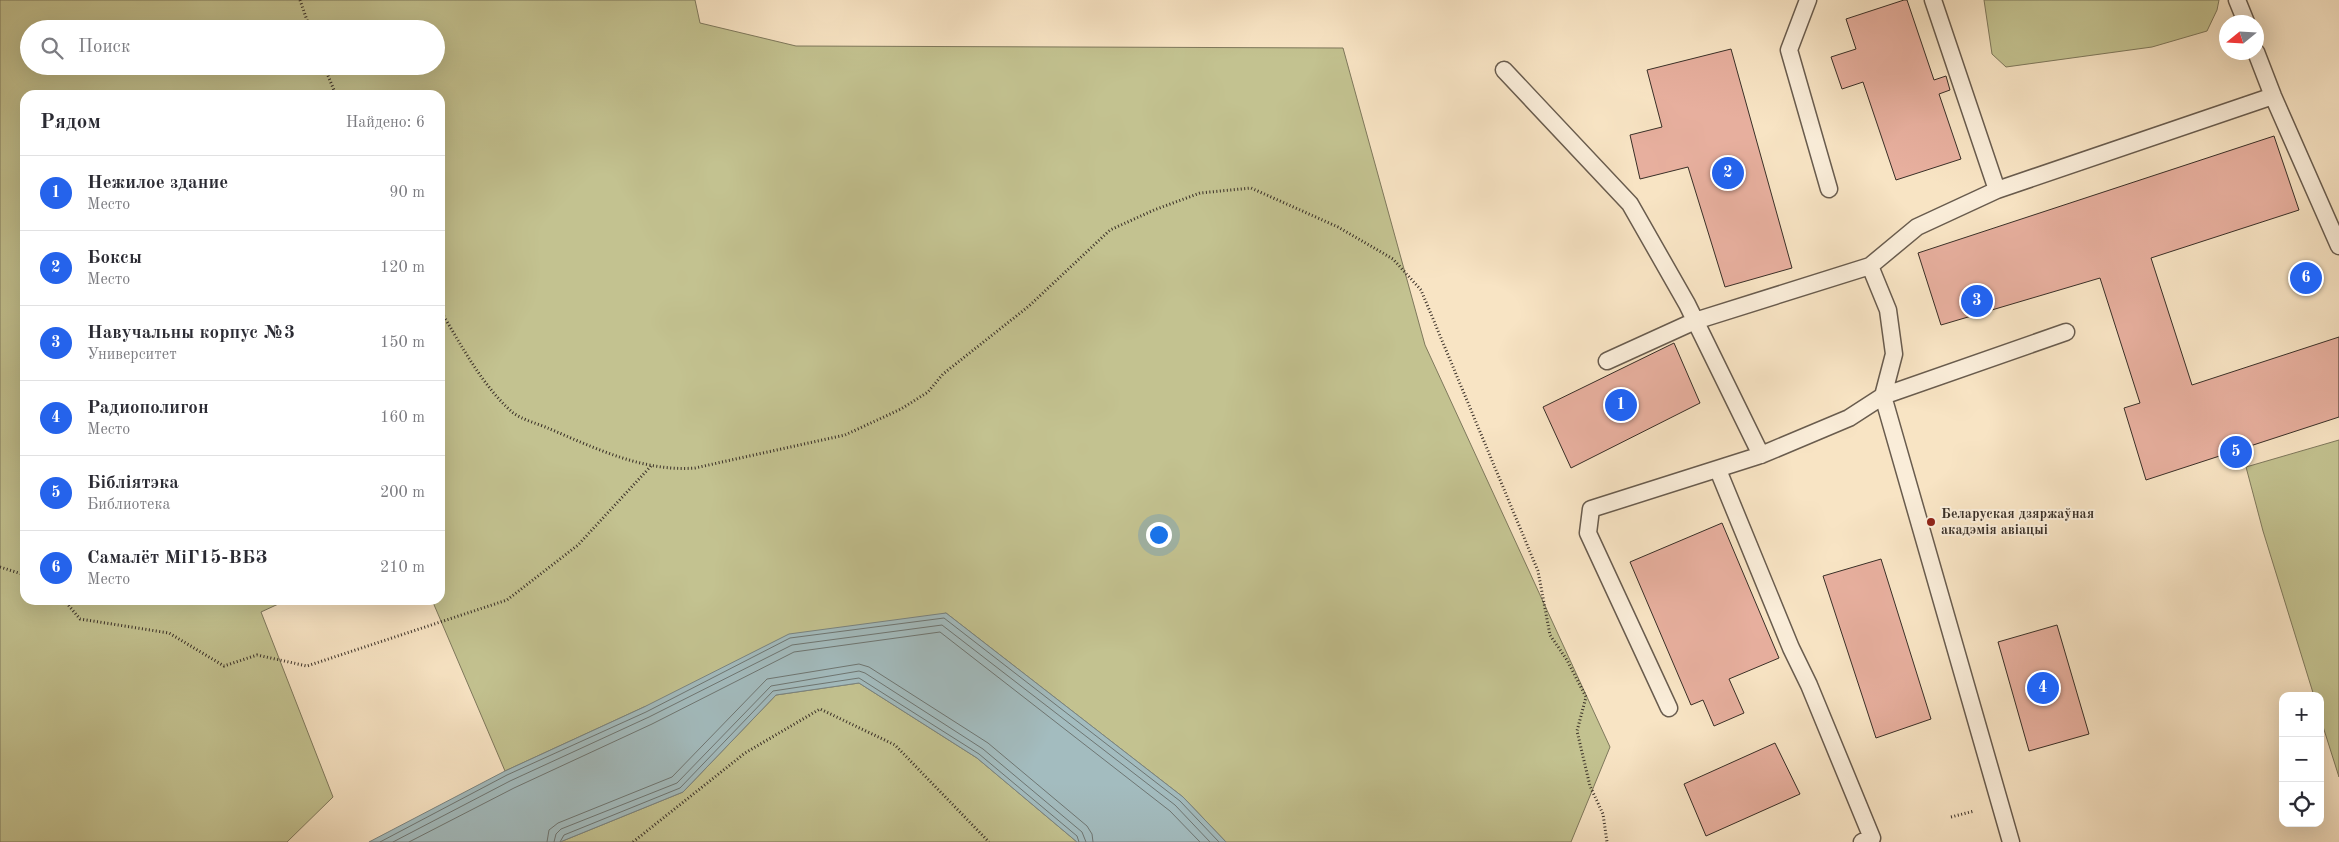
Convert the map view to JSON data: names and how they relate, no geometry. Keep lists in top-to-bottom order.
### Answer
{
  "places": ["Беларуская дзяржаўная акадэмія авіацыі"],
  "north": "left",
  "page": {
    "search": "Поиск",
    "heading": ["Рядом", "Найдено: 6"],
    "pins": [
      "2",
      "6",
      "3",
      "1",
      "5",
      "4"
    ],
    "list": [
      {
        "mark": "1",
        "name": "Нежилое здание",
        "note": "Место",
        "value": "90 m"
      },
      {
        "mark": "2",
        "name": "Боксы",
        "note": "Место",
        "value": "120 m"
      },
      {
        "mark": "3",
        "name": "Навучальны корпус №3",
        "note": "Университет",
        "value": "150 m"
      },
      {
        "mark": "4",
        "name": "Радиополигон",
        "note": "Место",
        "value": "160 m"
      },
      {
        "mark": "5",
        "name": "Бібліятэка",
        "note": "Библиотека",
        "value": "200 m"
      },
      {
        "mark": "6",
        "name": "Самалёт МіГ15-ВБЗ",
        "note": "Место",
        "value": "210 m"
      }
    ],
    "map_buttons": ["+", "−"]
  }
}
